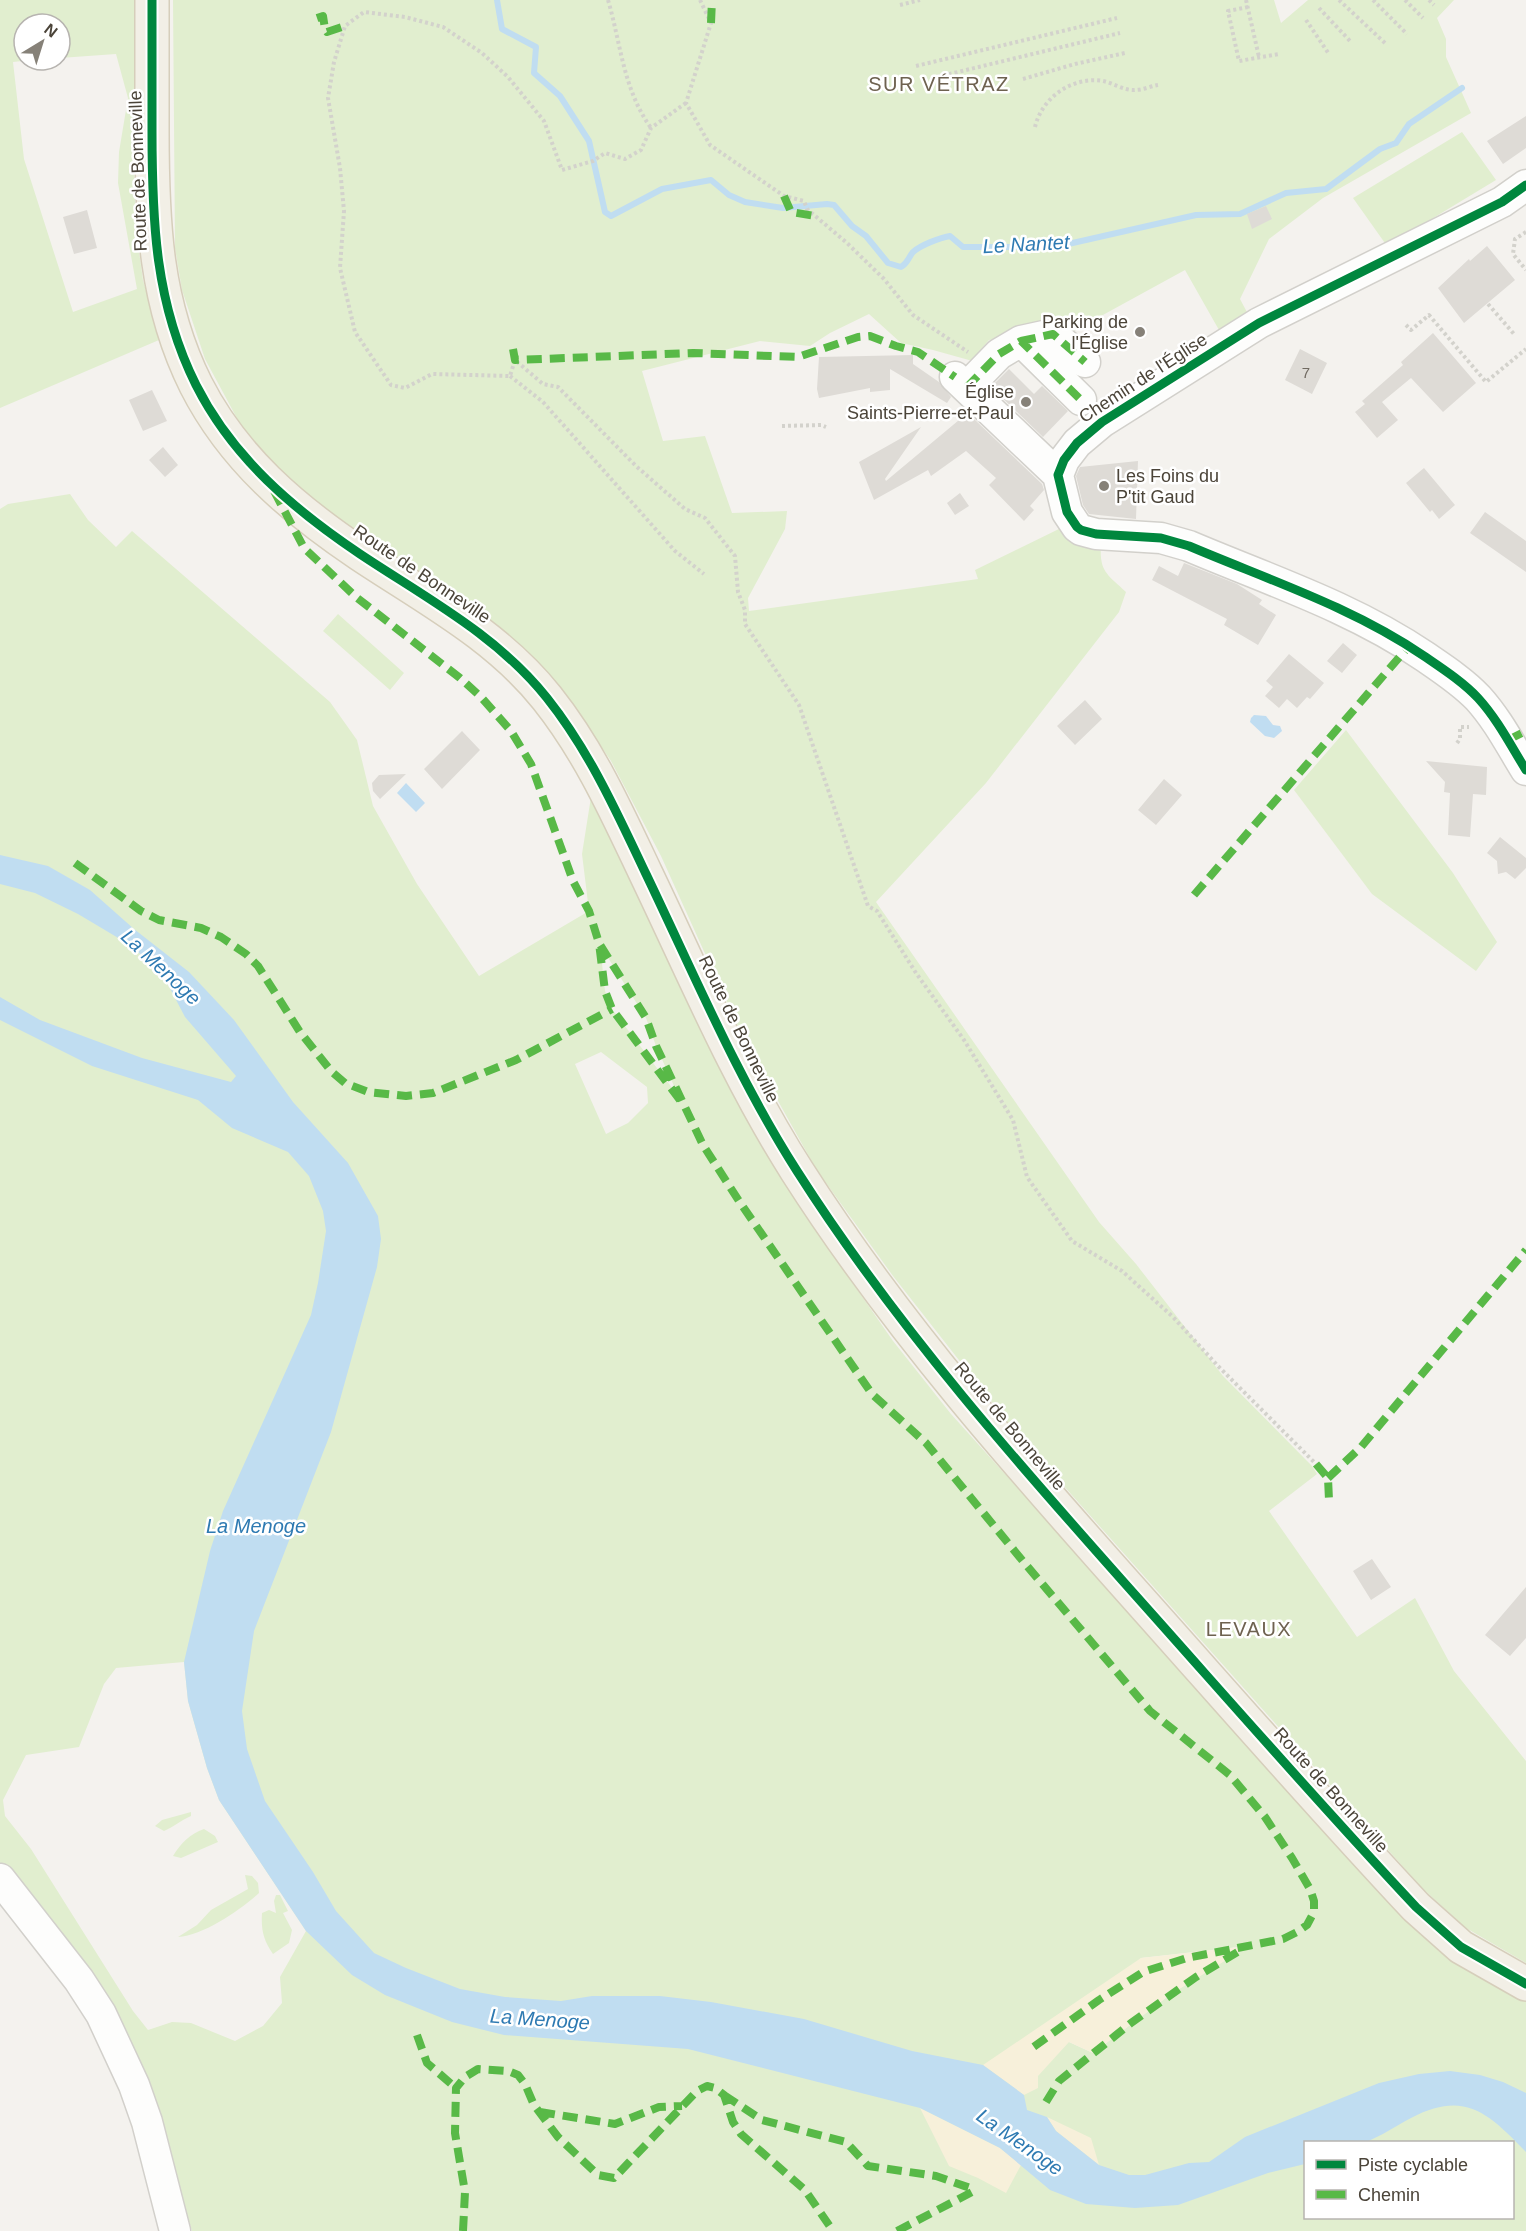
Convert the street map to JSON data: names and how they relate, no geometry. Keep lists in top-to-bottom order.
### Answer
{
  "streets": {
    "main road": ["Route de Bonneville"],
    "street": ["Chemin de l'Église"]
  },
  "districts": ["SUR VÉTRAZ", "LEVAUX"],
  "water": ["Le Nantet", "La Menoge"],
  "places": ["Parking de l'Église", "Église Saints-Pierre-et-Paul", "Les Foins du P'tit Gaud"],
  "house_numbers": ["7"],
  "legend": ["Piste cyclable", "Chemin"],
  "north": "top right"
}
